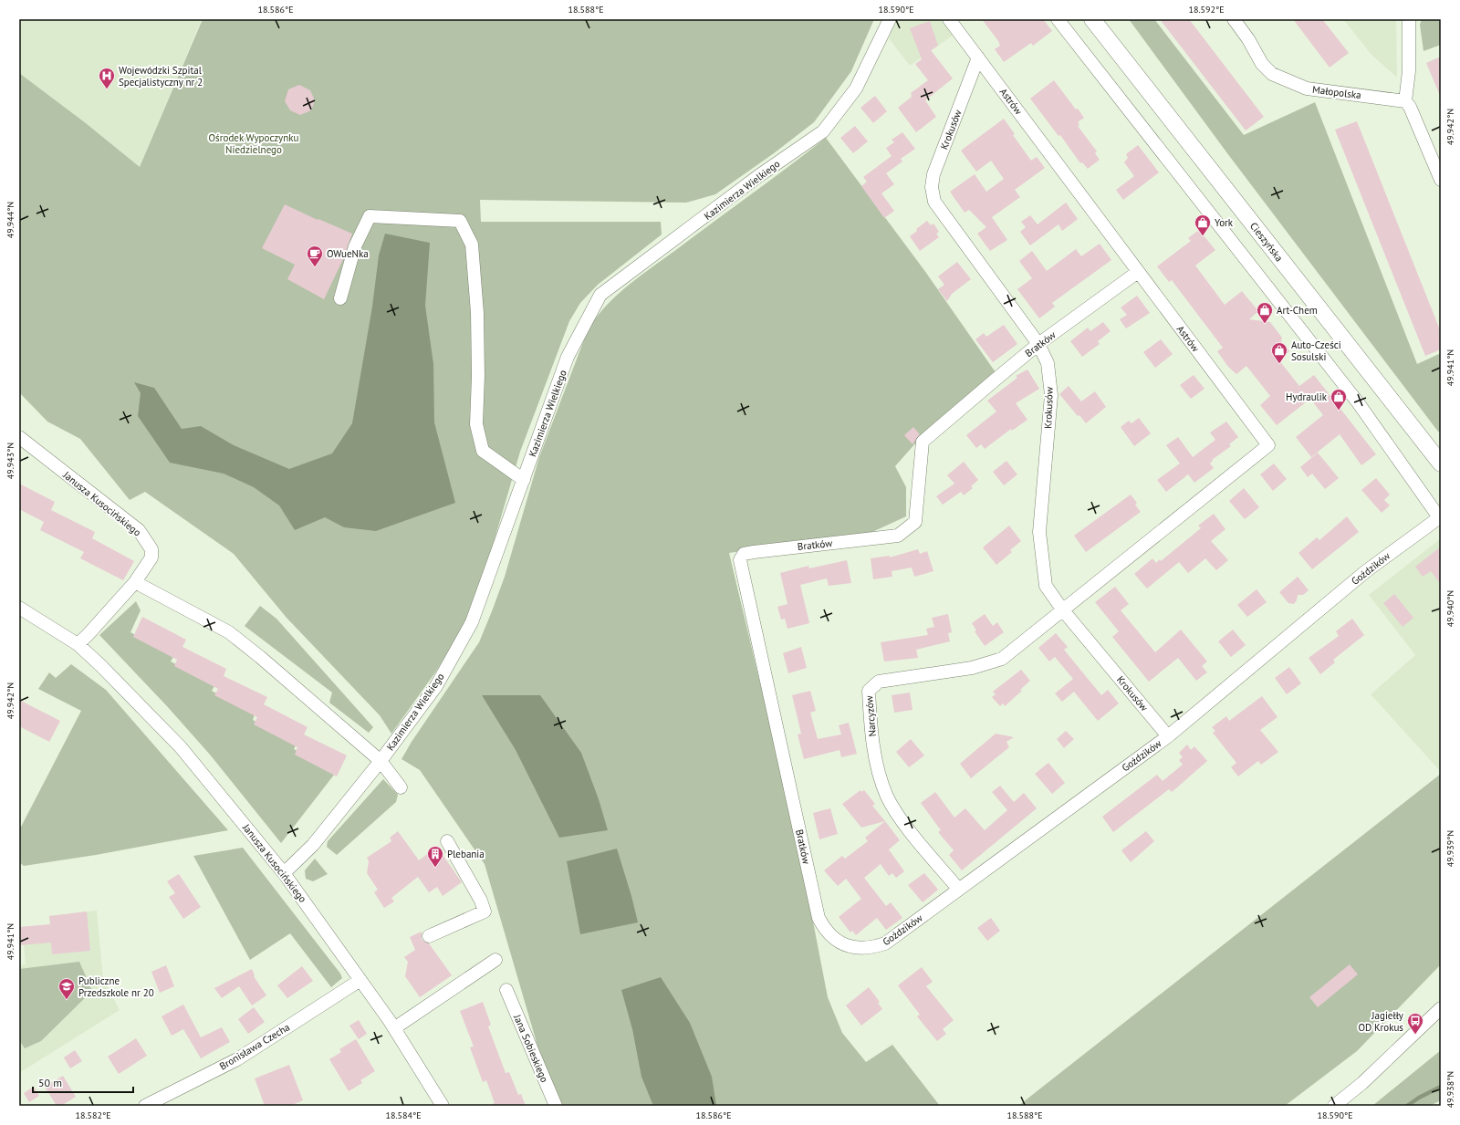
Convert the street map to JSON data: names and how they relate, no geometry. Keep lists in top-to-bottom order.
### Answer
{
  "streets": {
    "main road": ["Cieszyńska"],
    "street": [
      "Małopolska",
      "Astrów",
      "Krokusów",
      "Kazimierza Wielkiego",
      "Bratków",
      "Janusza Kusocińskiego",
      "Goździków",
      "Narcyzów",
      "Bronisława Czecha",
      "Jana Sobieskiego"
    ]
  },
  "crossings": [
    ["Astrów", "Krokusów"],
    ["Astrów", "Bratków"],
    ["Astrów", "Narcyzów"],
    ["Krokusów", "Bratków"],
    ["Krokusów", "Goździków"],
    ["Krokusów", "Narcyzów"],
    ["Kazimierza Wielkiego", "Janusza Kusocińskiego"],
    ["Bratków", "Goździków"],
    ["Janusza Kusocińskiego", "Bronisława Czecha"],
    ["Goździków", "Narcyzów"]
  ],
  "parks": ["Ośrodek Wypoczynku Niedzielnego"],
  "places": {
    "hospital": ["Wojewódzki Szpital Specjalistyczny nr 2"],
    "shop": [
      "York",
      "Art-Chem",
      "Auto-Cześci Sosulski",
      "Hydraulik"
    ],
    "cafe": ["OWueNka"],
    "building": ["Plebania"],
    "school or university": ["Publiczne Przedszkole nr 20"],
    "bus stop": ["Jagiełły OD Krokus"]
  },
  "scale_bar": "50 m",
  "coordinates": [
    "18.586°E",
    "18.588°E",
    "18.590°E",
    "18.592°E",
    "49.942°N",
    "49.944°N",
    "49.941°N",
    "49.943°N",
    "49.940°N",
    "49.939°N",
    "49.938°N",
    "18.582°E",
    "18.584°E"
  ]
}
